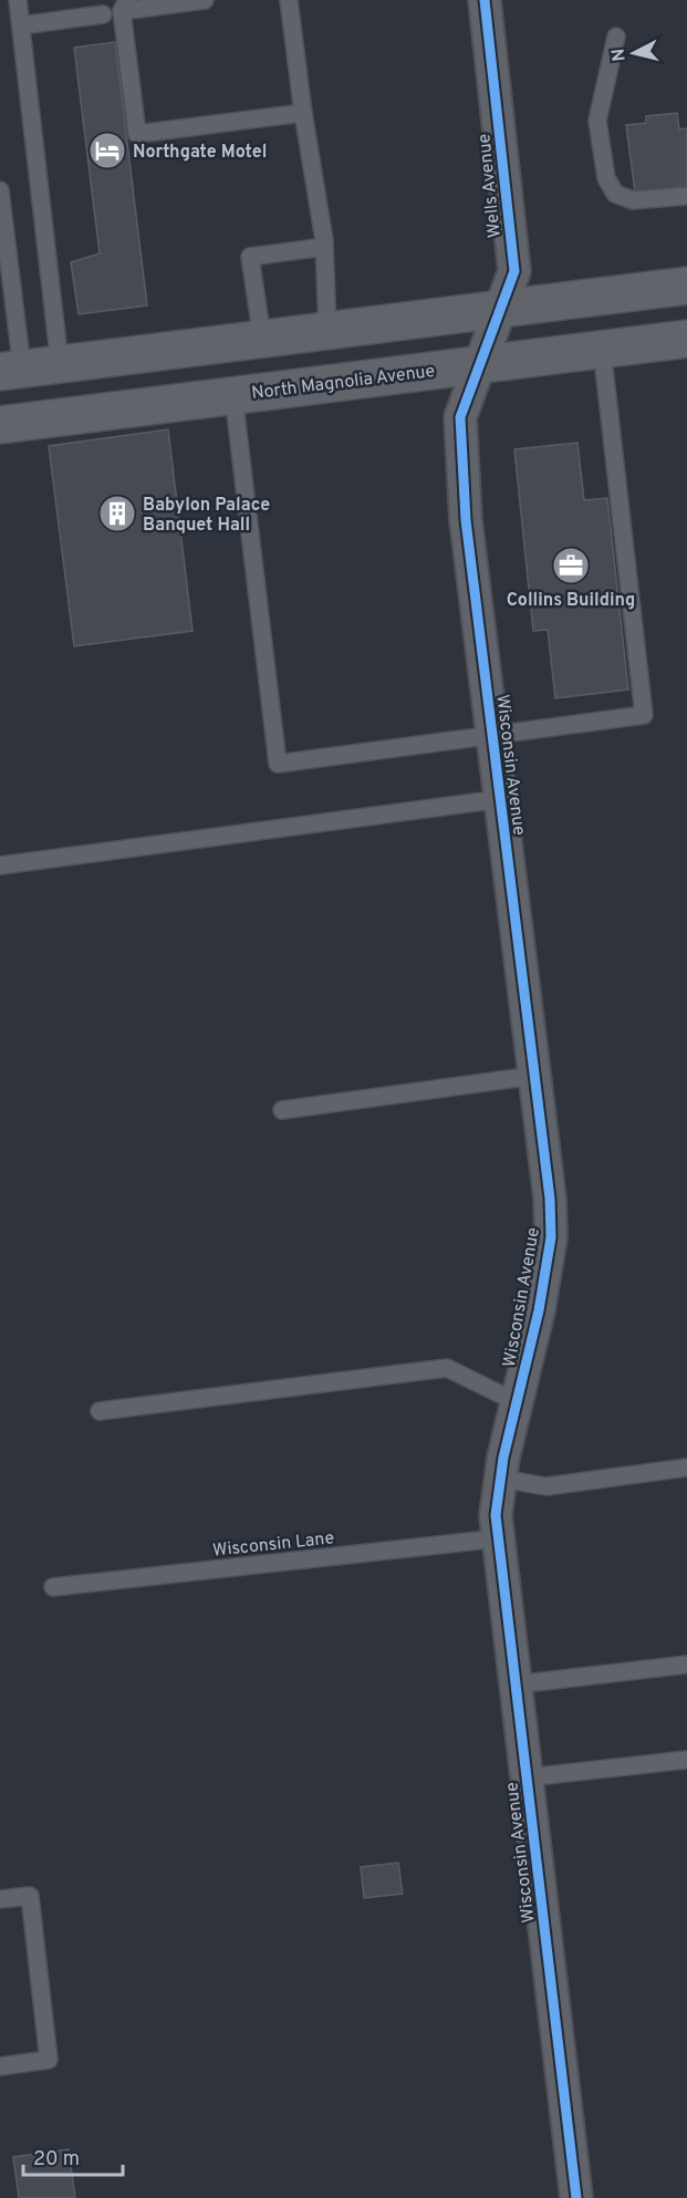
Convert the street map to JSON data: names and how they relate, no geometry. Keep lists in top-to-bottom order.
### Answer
{
  "streets": {
    "main road": ["North Magnolia Avenue"],
    "street": ["Wells Avenue", "Wisconsin Avenue"],
    "lane": ["Wisconsin Lane"]
  },
  "crossings": [
    ["Wells Avenue", "North Magnolia Avenue"],
    ["Wells Avenue", "Wisconsin Avenue"],
    ["North Magnolia Avenue", "Wisconsin Avenue"],
    ["Wisconsin Avenue", "Wisconsin Lane"]
  ],
  "places": {
    "hotel": ["Northgate Motel"],
    "building": ["Babylon Palace Banquet Hall"],
    "office": ["Collins Building"]
  },
  "scale_bar": "20 m",
  "north": "left"
}
